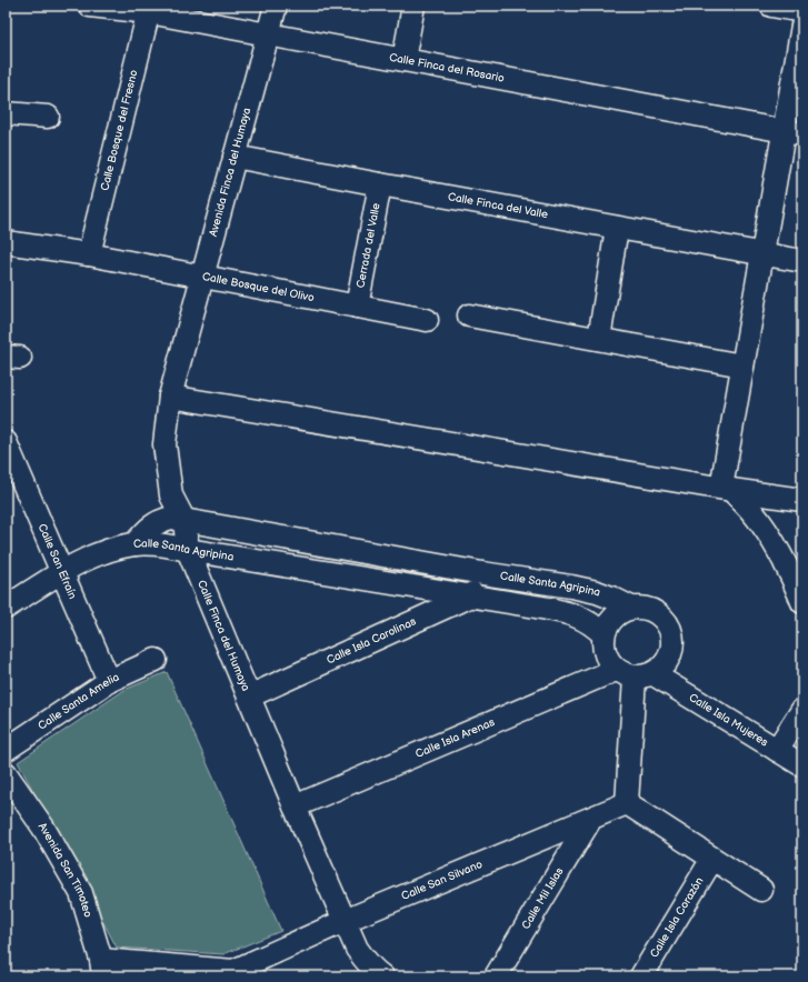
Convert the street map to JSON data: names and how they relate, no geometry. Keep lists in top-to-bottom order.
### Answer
{
  "streets": {
    "street": [
      "Calle Finca del Rosario",
      "Calle Bosque del Fresno",
      "Avenida Finca del Humaya",
      "Calle Finca del Valle",
      "Cerrada del Valle",
      "Calle Bosque del Olivo",
      "Calle Santa Agripina",
      "Calle San Efraín",
      "Calle Finca del Humaya",
      "Calle Isla Carolinas",
      "Calle Santa Amelia",
      "Calle Isla Mujeres",
      "Calle Isla Arenas",
      "Avenida San Timoteo",
      "Calle San Silvano",
      "Calle Mil Islas",
      "Calle Isla Corazón"
    ]
  },
  "crossings": [
    ["Calle Finca del Rosario", "Calle Bosque del Fresno"],
    ["Calle Finca del Rosario", "Avenida Finca del Humaya"],
    ["Calle Bosque del Fresno", "Calle Bosque del Olivo"],
    ["Avenida Finca del Humaya", "Calle Finca del Valle"],
    ["Avenida Finca del Humaya", "Calle Bosque del Olivo"],
    ["Avenida Finca del Humaya", "Calle Finca del Humaya"],
    ["Calle Finca del Valle", "Cerrada del Valle"],
    ["Cerrada del Valle", "Calle Bosque del Olivo"],
    ["Calle Santa Agripina", "Calle Finca del Humaya"],
    ["Calle Santa Agripina", "Calle Isla Carolinas"],
    ["Calle Santa Agripina", "Calle Isla Mujeres"],
    ["Calle Santa Agripina", "Calle Isla Arenas"],
    ["Calle San Efraín", "Calle Santa Amelia"],
    ["Calle Finca del Humaya", "Calle Isla Carolinas"],
    ["Calle Finca del Humaya", "Calle Isla Arenas"],
    ["Calle Finca del Humaya", "Calle San Silvano"],
    ["Calle Isla Mujeres", "Calle Isla Arenas"],
    ["Avenida San Timoteo", "Calle San Silvano"],
    ["Calle San Silvano", "Calle Mil Islas"]
  ]
}
